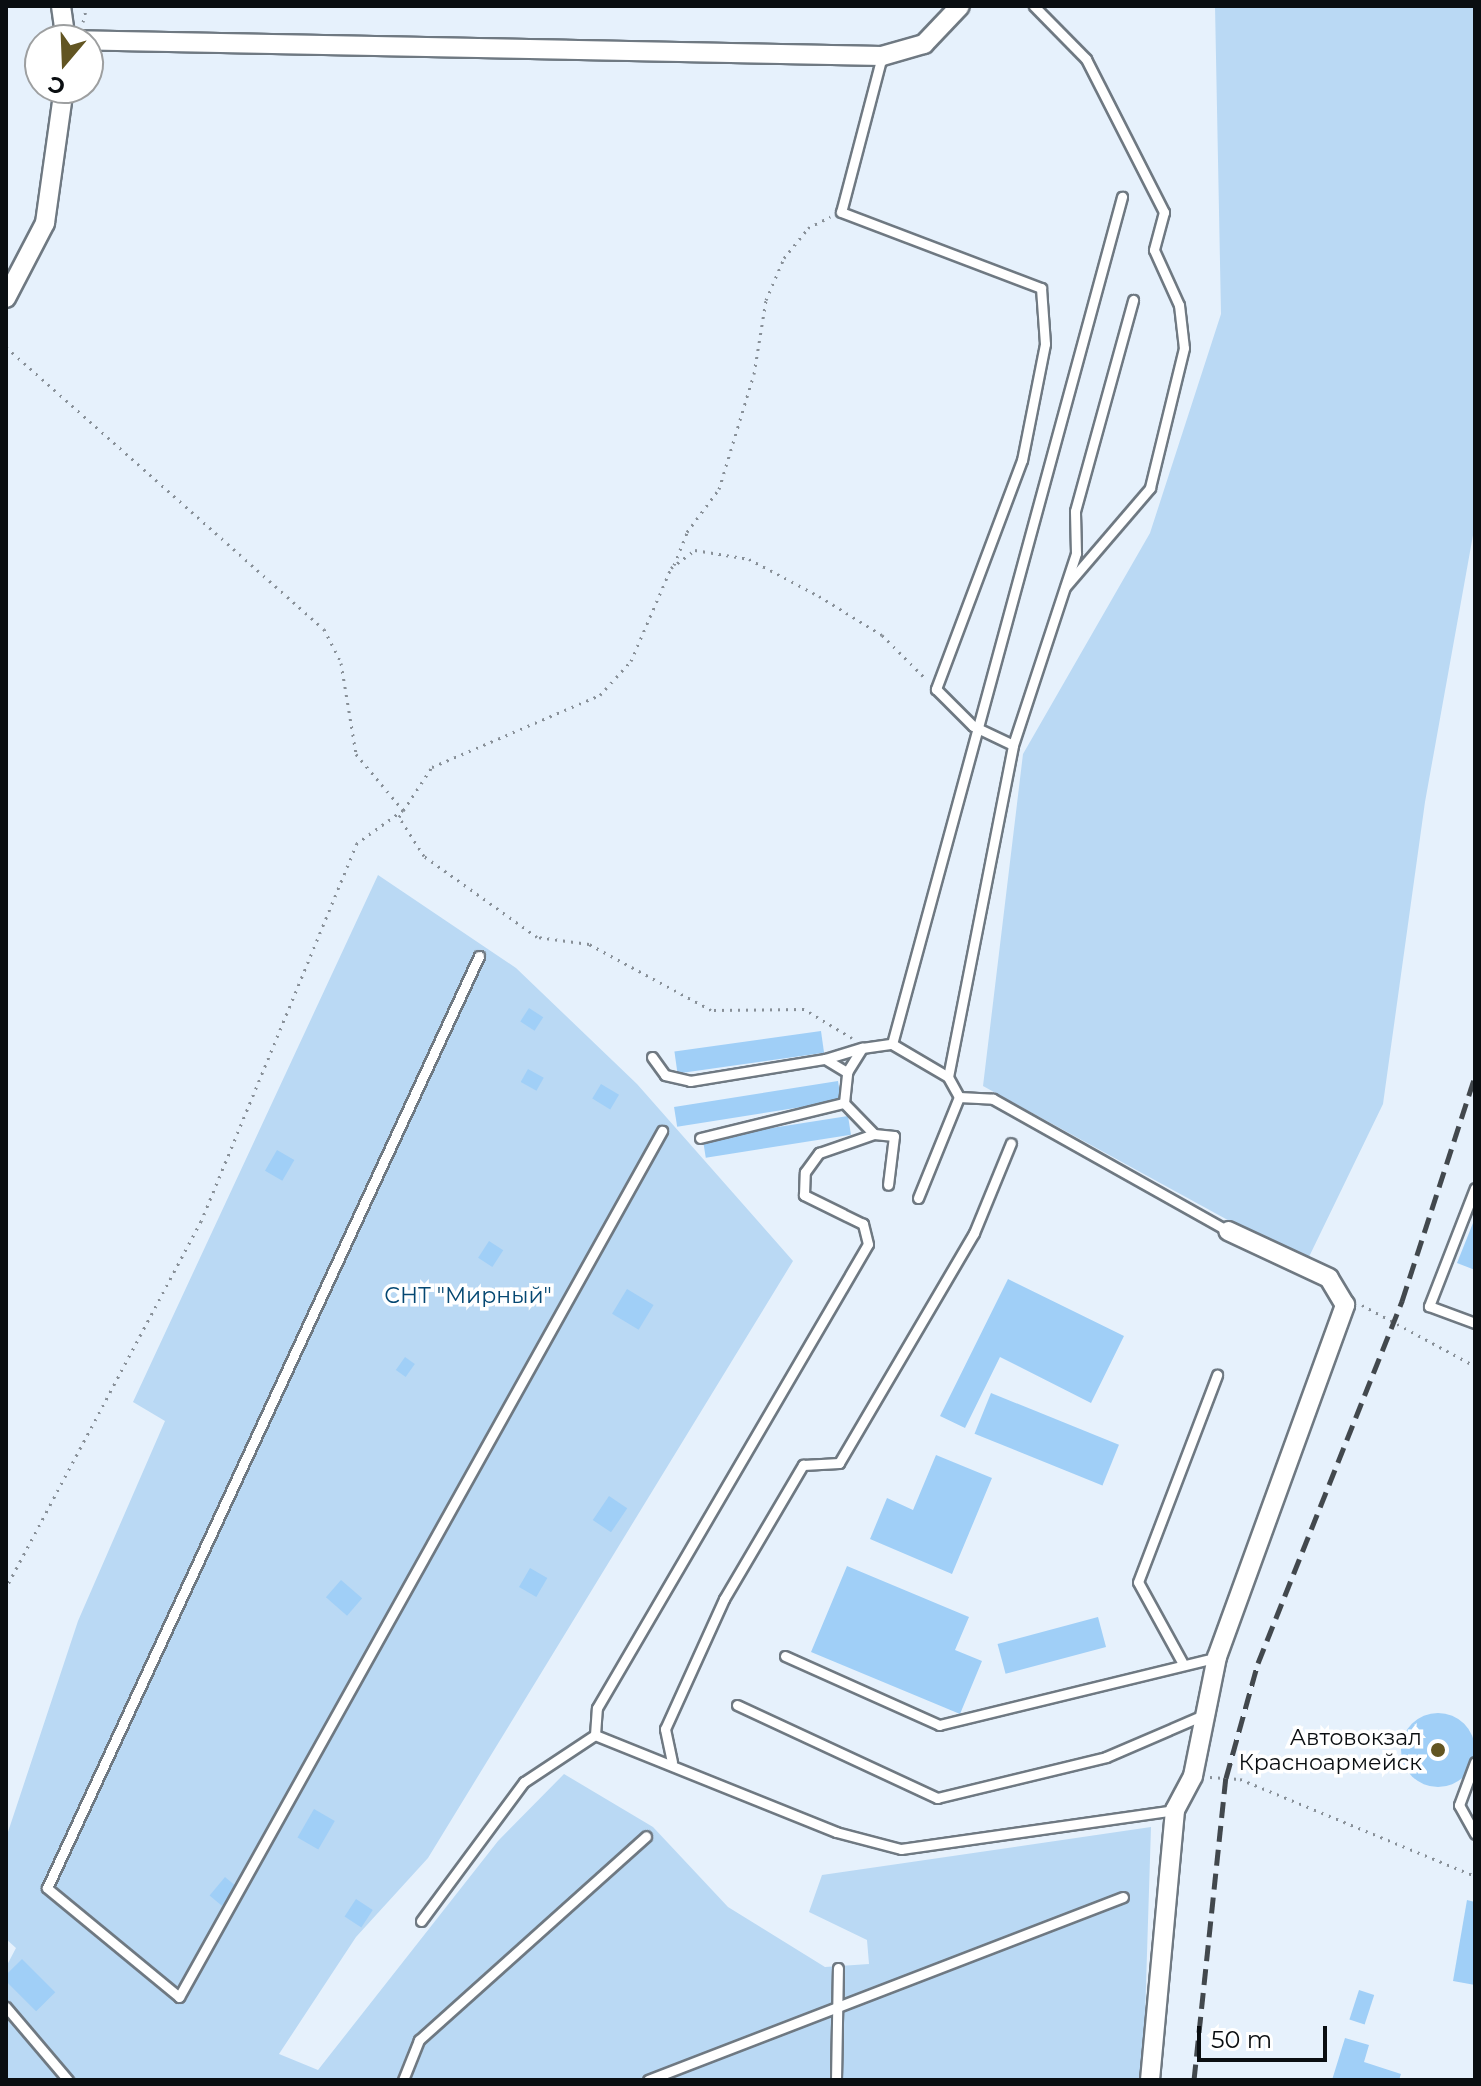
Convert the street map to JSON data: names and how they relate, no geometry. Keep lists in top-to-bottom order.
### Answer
{
  "parks": ["СНТ \"Мирный\""],
  "places": ["Автовокзал Красноармейск"],
  "scale_bar": "50 m",
  "north": "bottom"
}
